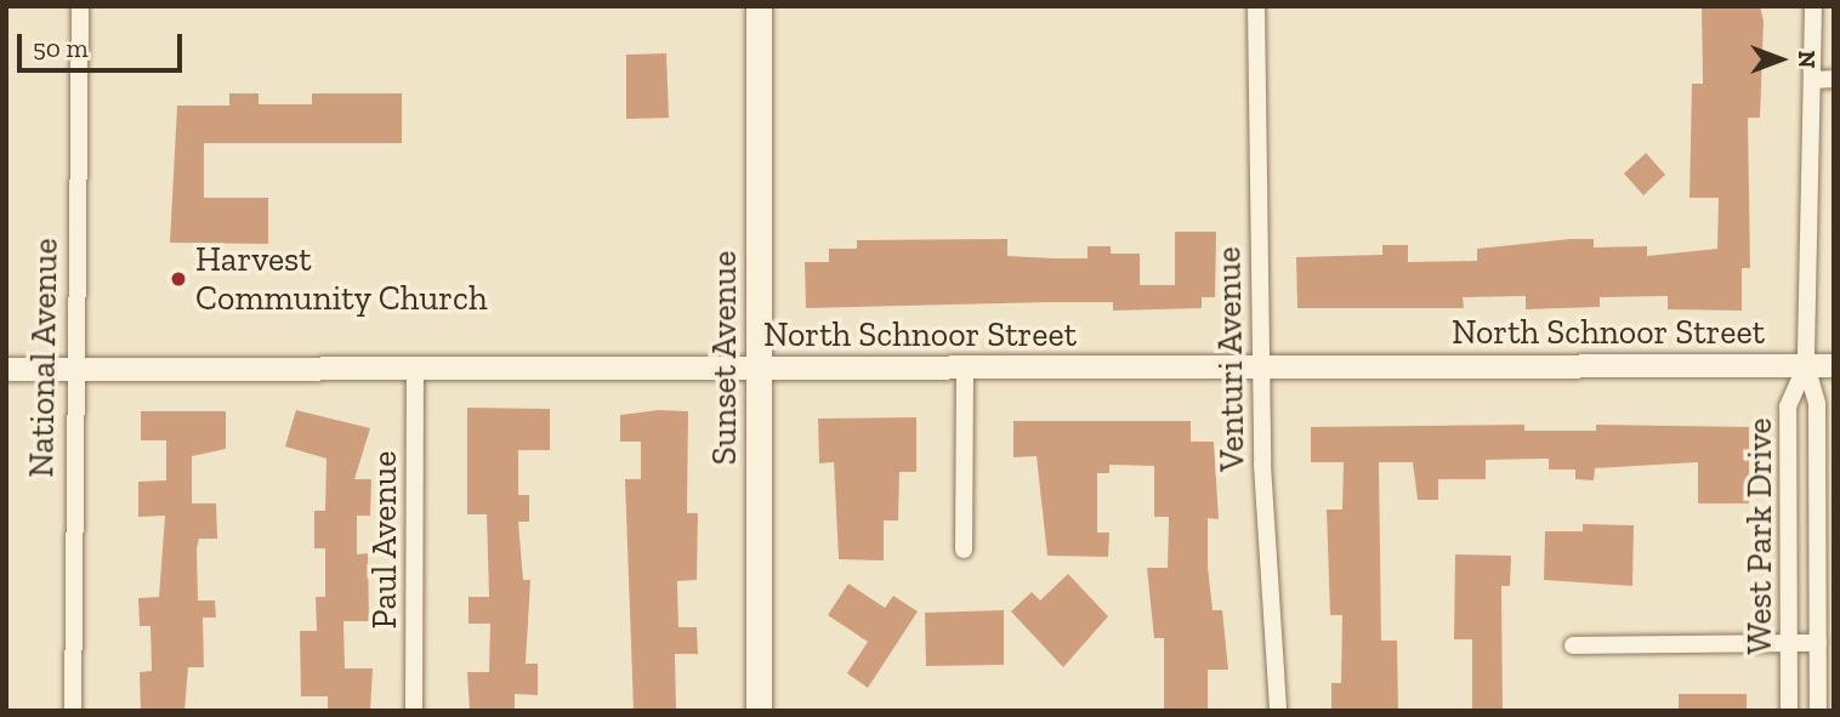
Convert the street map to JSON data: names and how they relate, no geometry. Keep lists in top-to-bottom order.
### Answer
{
  "streets": {
    "main road": ["Sunset Avenue"],
    "street": [
      "North Schnoor Street",
      "National Avenue",
      "Venturi Avenue",
      "West Park Drive",
      "Paul Avenue"
    ]
  },
  "crossings": [
    ["North Schnoor Street", "National Avenue"],
    ["North Schnoor Street", "Sunset Avenue"],
    ["North Schnoor Street", "Venturi Avenue"],
    ["North Schnoor Street", "West Park Drive"],
    ["North Schnoor Street", "Paul Avenue"]
  ],
  "places": ["Harvest Community Church"],
  "scale_bar": "50 m",
  "north": "right"
}
